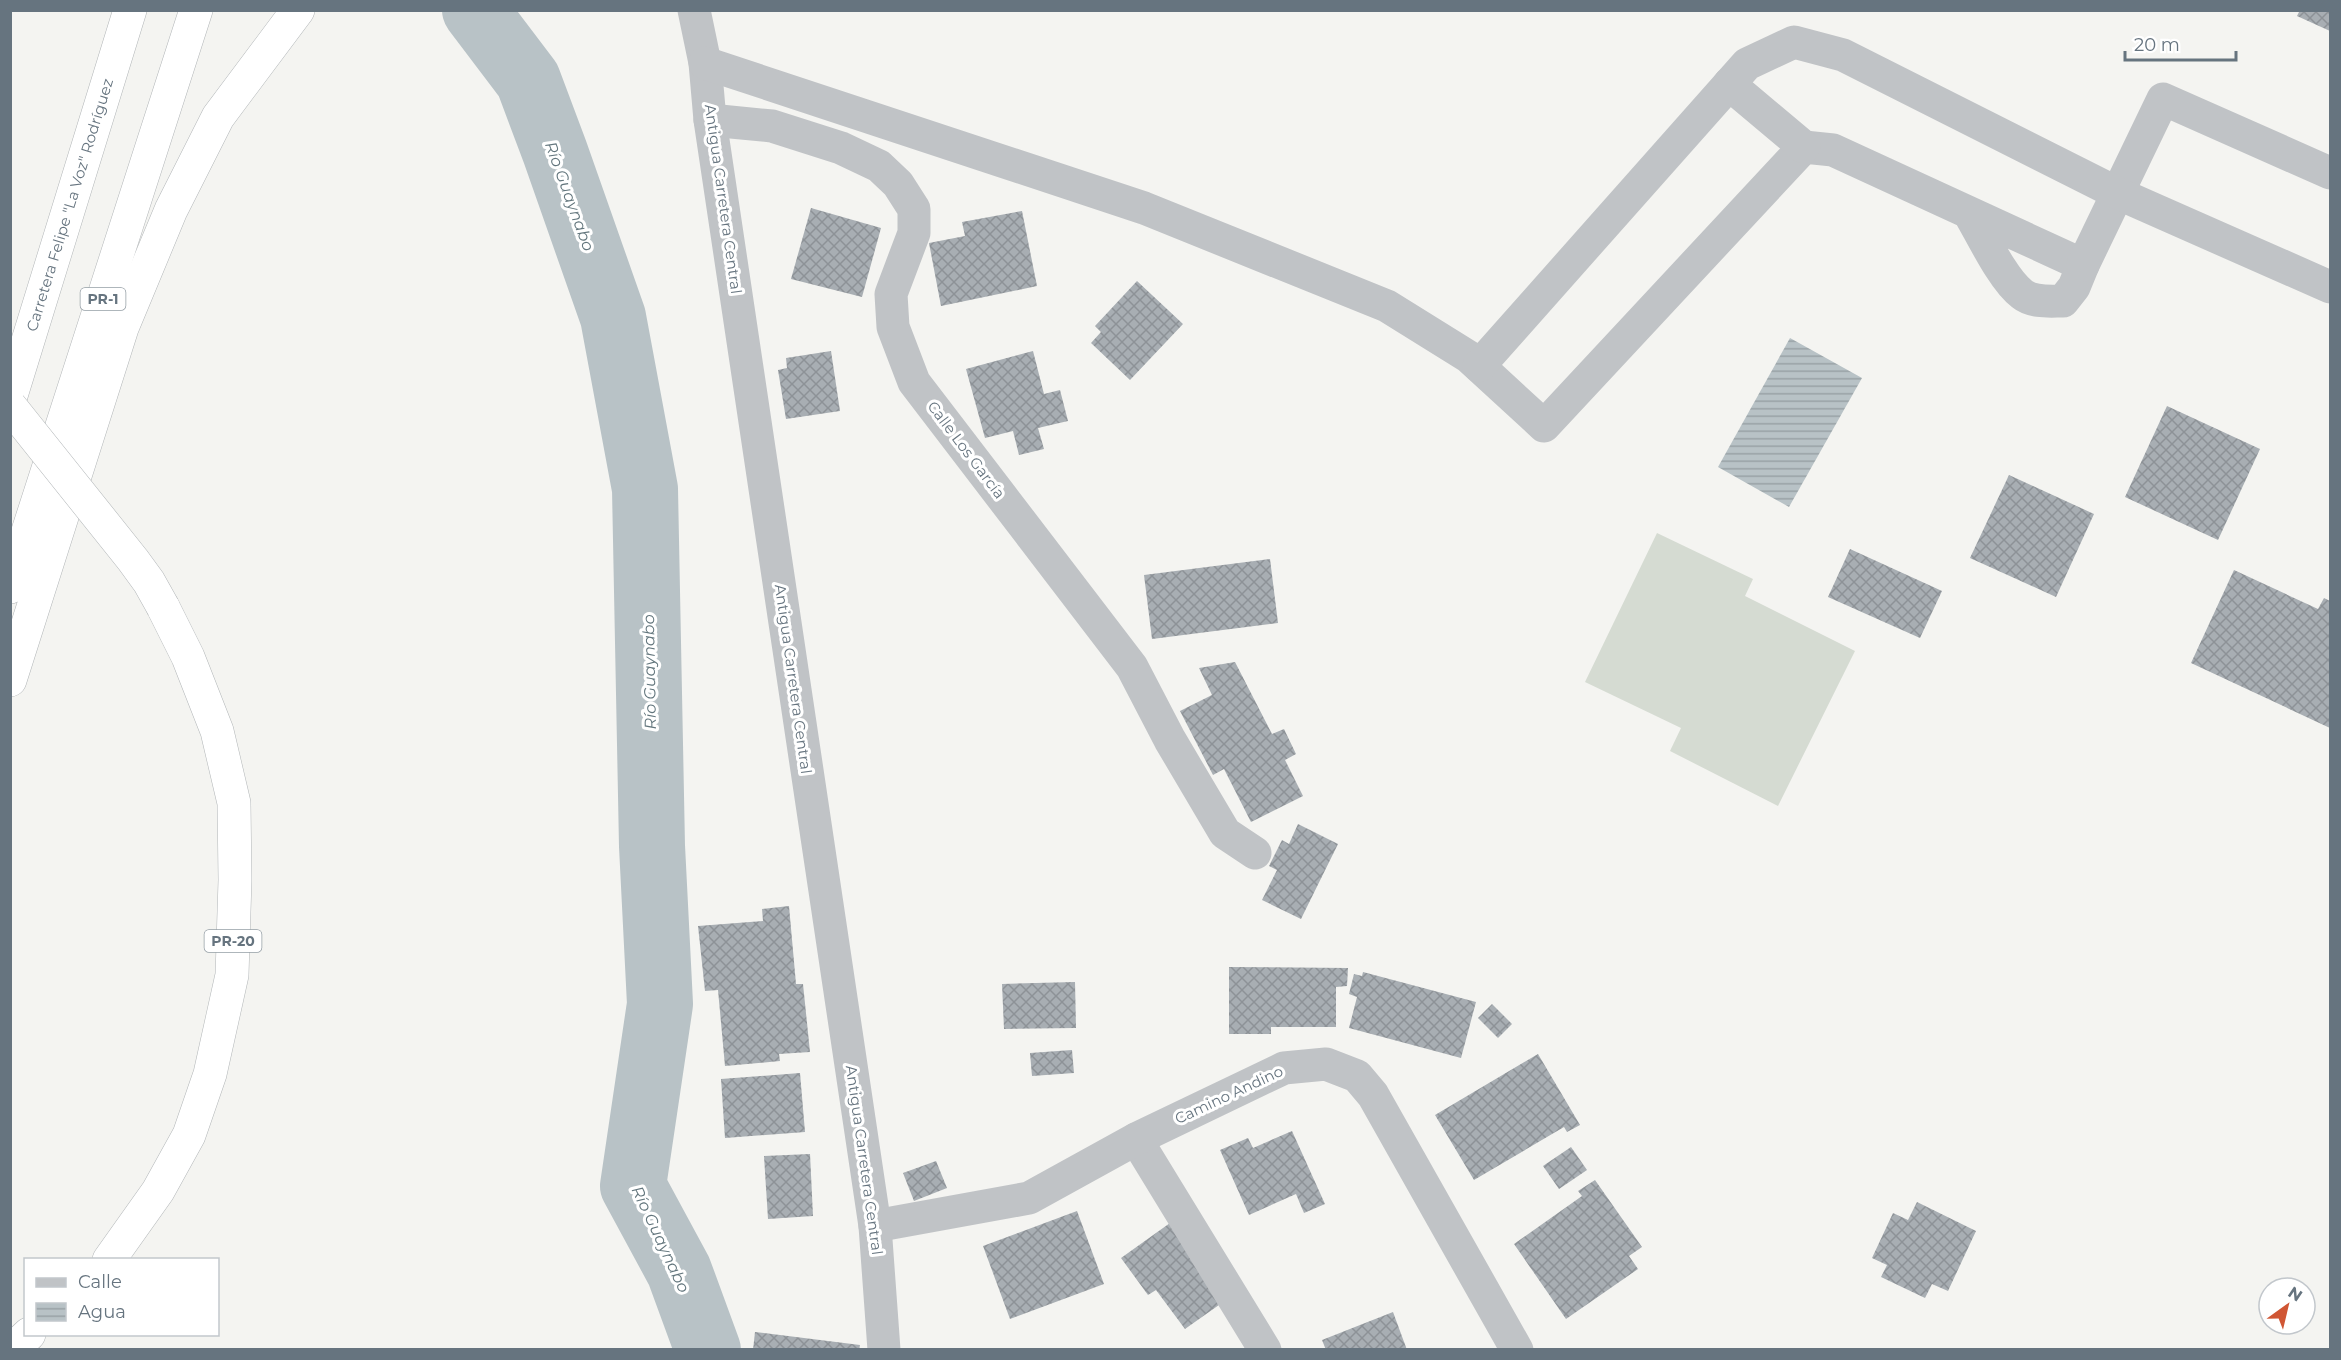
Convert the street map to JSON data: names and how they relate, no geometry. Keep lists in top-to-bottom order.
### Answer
{
  "streets": {
    "highway": ["Carretera Felipe \"La Voz\" Rodríguez", "PR-1", "PR-20"],
    "street": ["Antigua Carretera Central", "Calle Los García", "Camino Andino"]
  },
  "crossings": [
    ["Antigua Carretera Central", "Calle Los García"],
    ["Antigua Carretera Central", "Camino Andino"]
  ],
  "water": ["Río Guaynabo"],
  "legend": ["Calle", "Agua"],
  "scale_bar": "20 m",
  "north": "top right"
}
